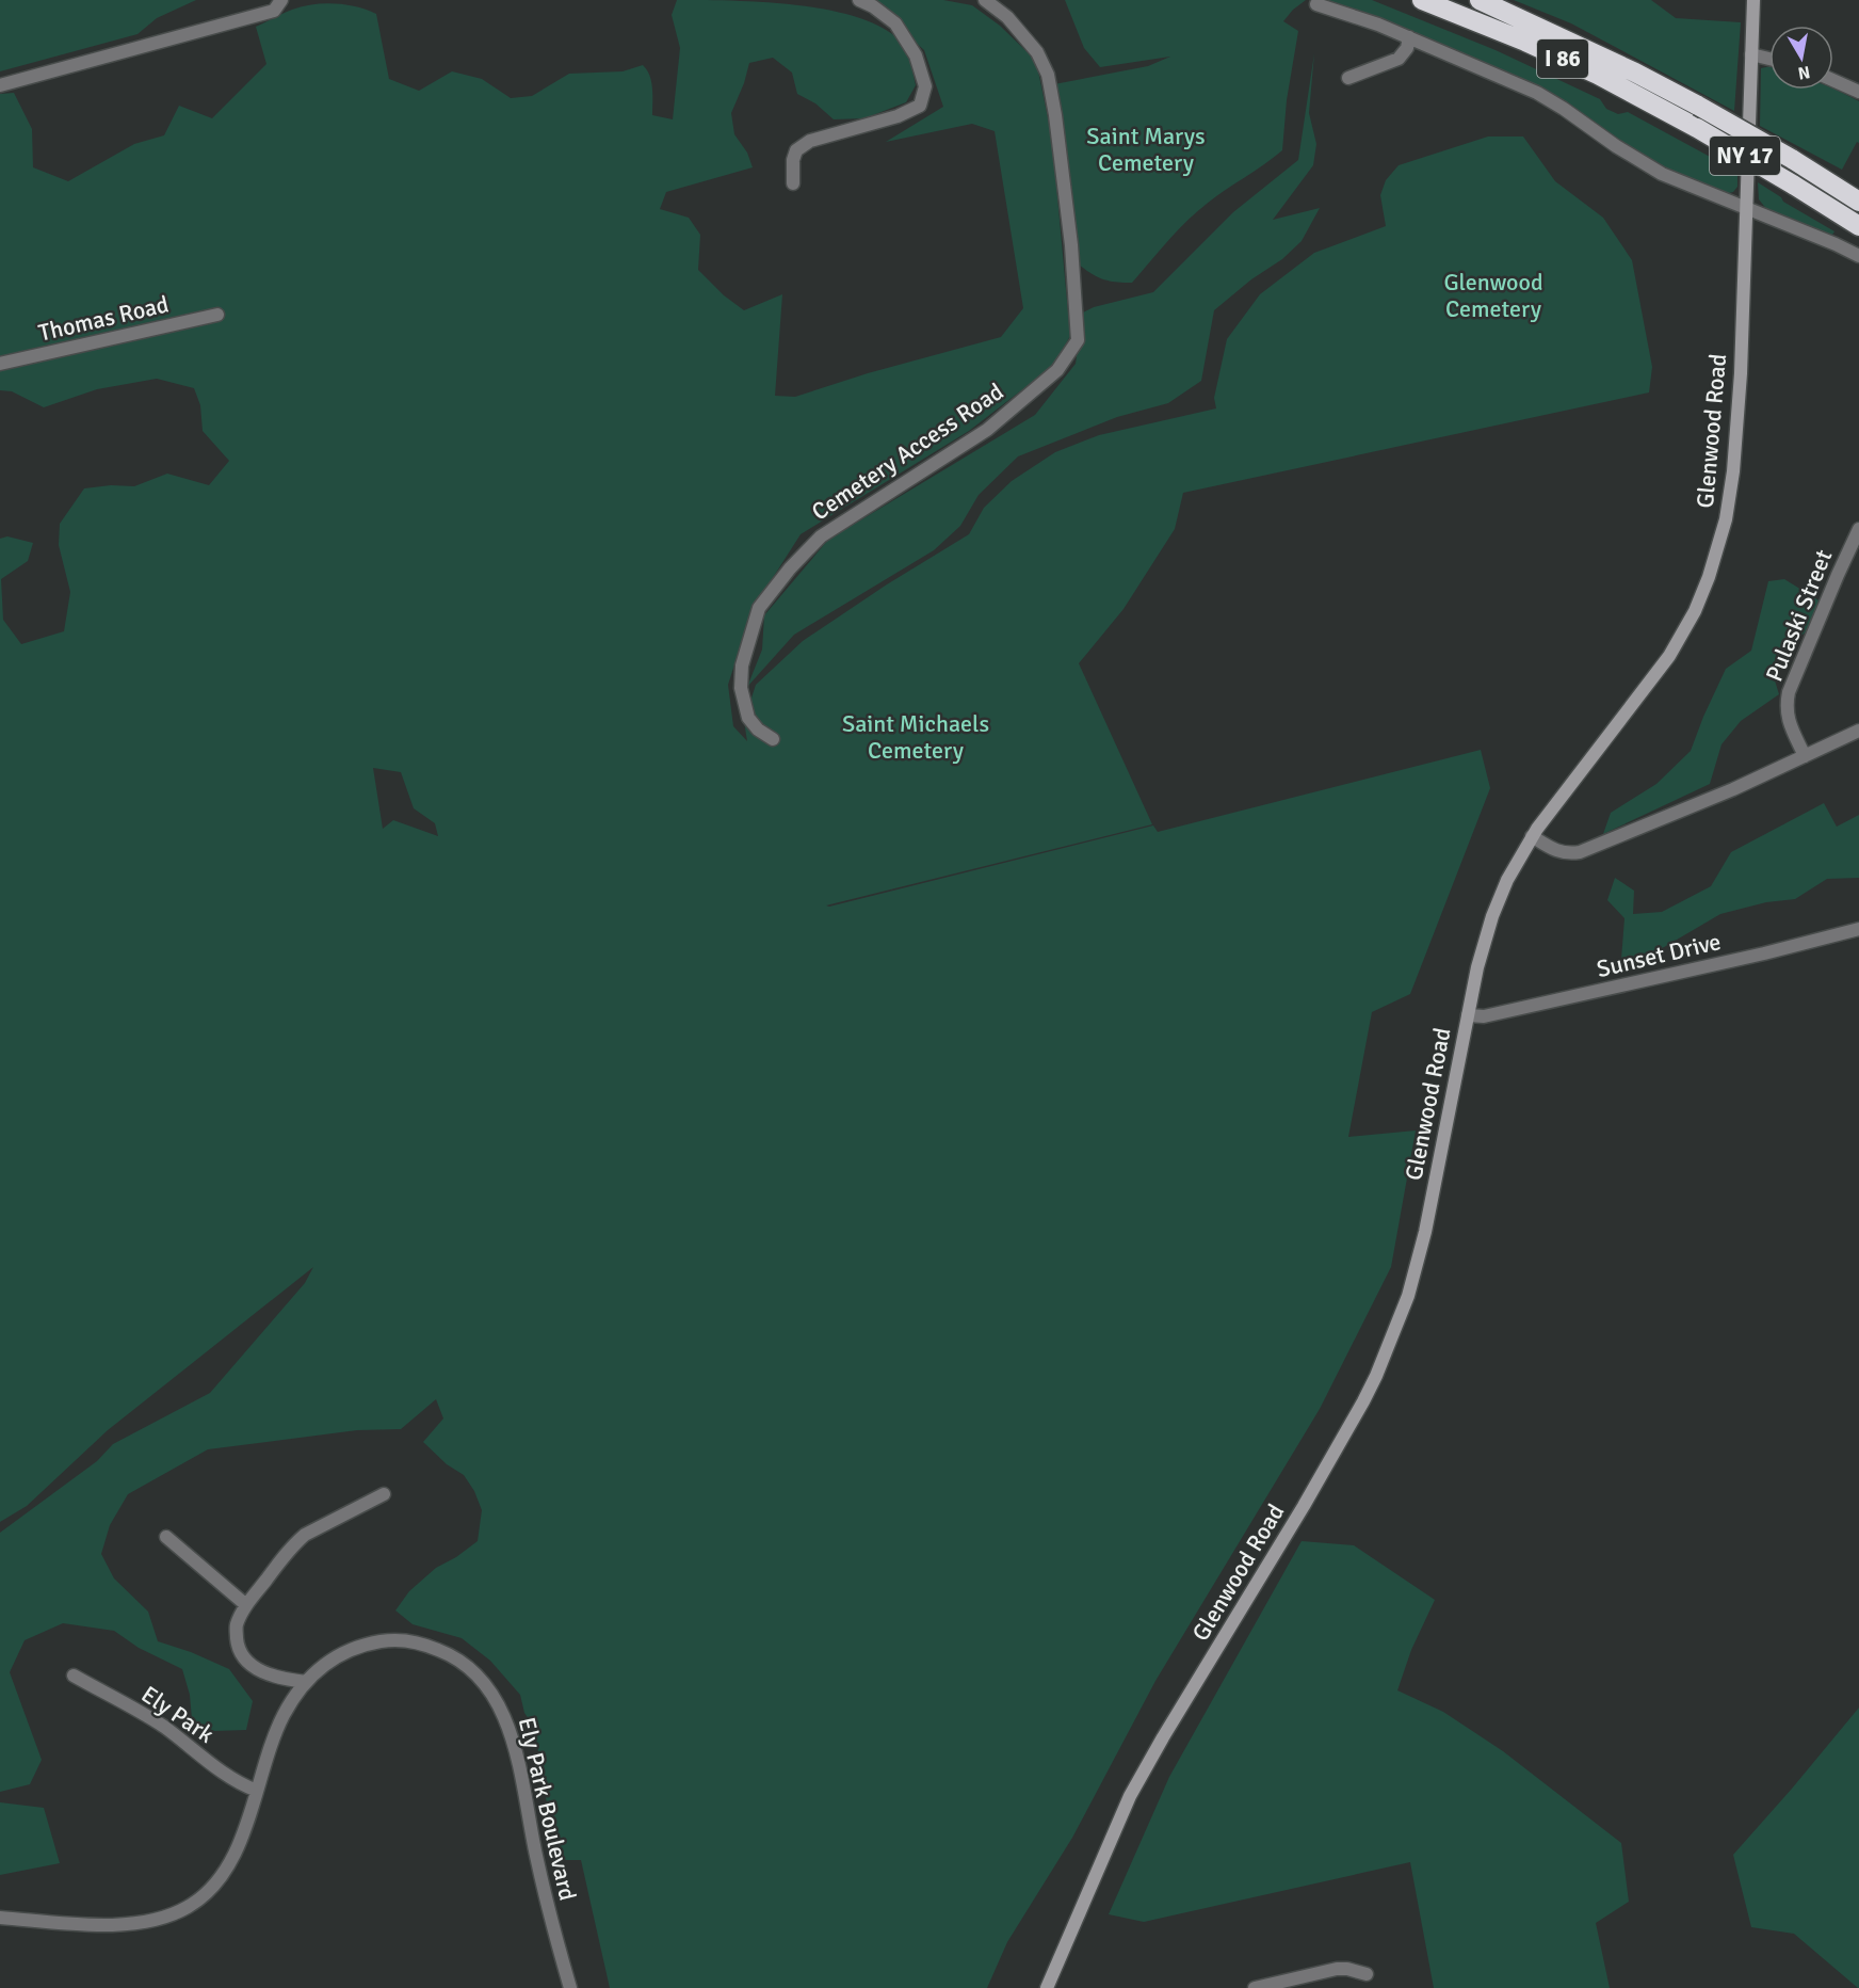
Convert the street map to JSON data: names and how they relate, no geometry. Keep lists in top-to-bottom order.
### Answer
{
  "streets": {
    "highway": ["I 86", "NY 17"],
    "street": [
      "Thomas Road",
      "Glenwood Road",
      "Cemetery Access Road",
      "Pulaski Street",
      "Sunset Drive",
      "Ely Park",
      "Ely Park Boulevard"
    ]
  },
  "crossings": [
    ["I 86", "NY 17"],
    ["Glenwood Road", "Sunset Drive"],
    ["Ely Park", "Ely Park Boulevard"]
  ],
  "parks": ["Saint Marys Cemetery", "Glenwood Cemetery", "Saint Michaels Cemetery"],
  "north": "bottom"
}
